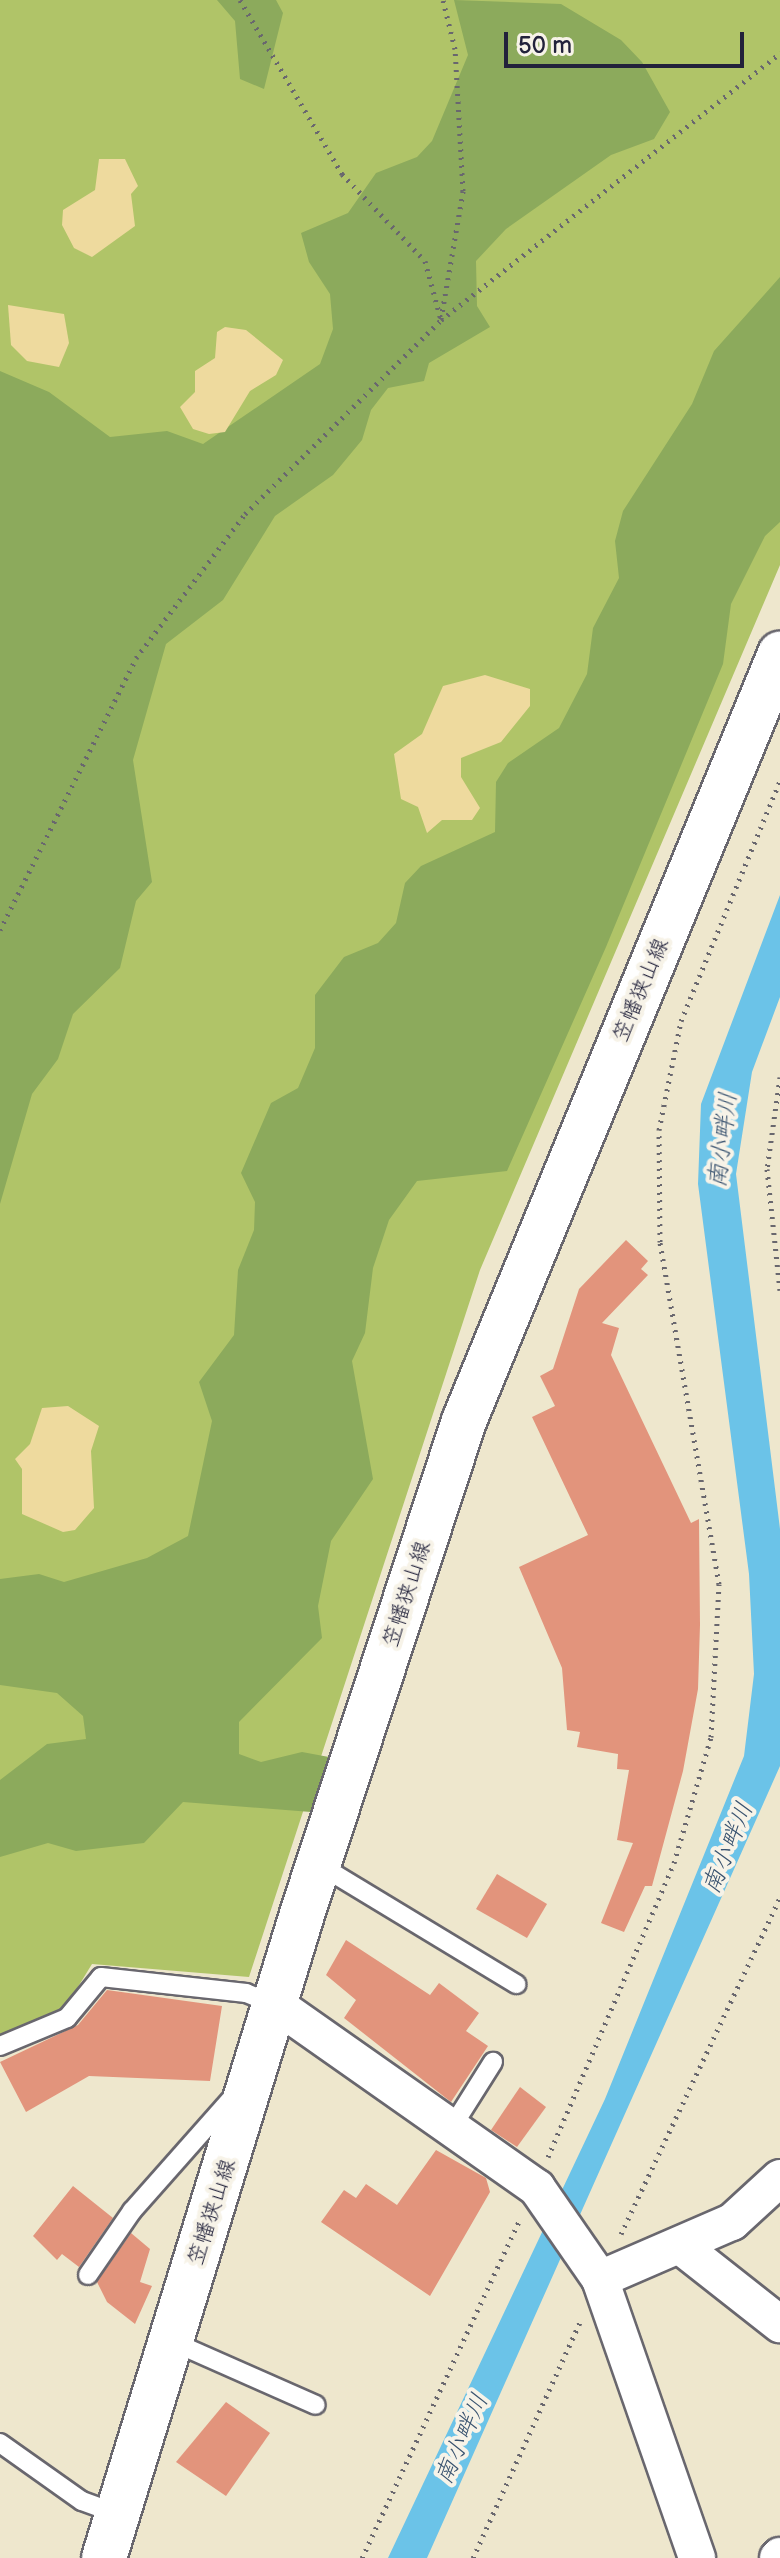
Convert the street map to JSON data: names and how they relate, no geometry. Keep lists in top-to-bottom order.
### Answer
{
  "streets": {
    "main road": ["笠幡狭山線"]
  },
  "water": ["南小畔川"],
  "scale_bar": "50 m"
}
